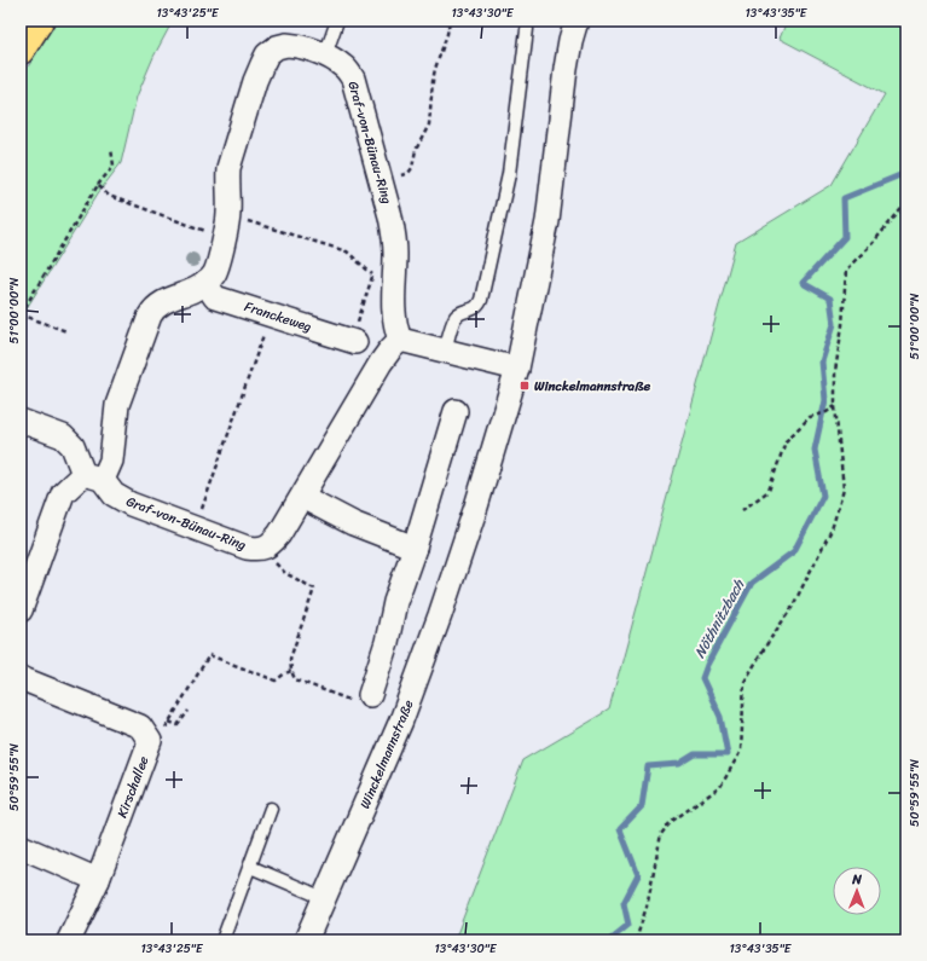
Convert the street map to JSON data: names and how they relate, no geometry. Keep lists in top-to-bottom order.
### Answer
{
  "streets": {
    "street": [
      "Graf-von-Bünau-Ring",
      "Franckeweg",
      "Winckelmannstraße",
      "Kirschallee"
    ]
  },
  "crossings": [
    ["Graf-von-Bünau-Ring", "Franckeweg"]
  ],
  "water": ["Nöthnitzbach"],
  "places": {
    "transit": ["Winckelmannstraße"]
  },
  "north": "top",
  "coordinates": [
    "13°43'25\"E",
    "13°43'30\"E",
    "13°43'35\"E",
    "51°00'00\"N",
    "50°59'55\"N"
  ]
}
